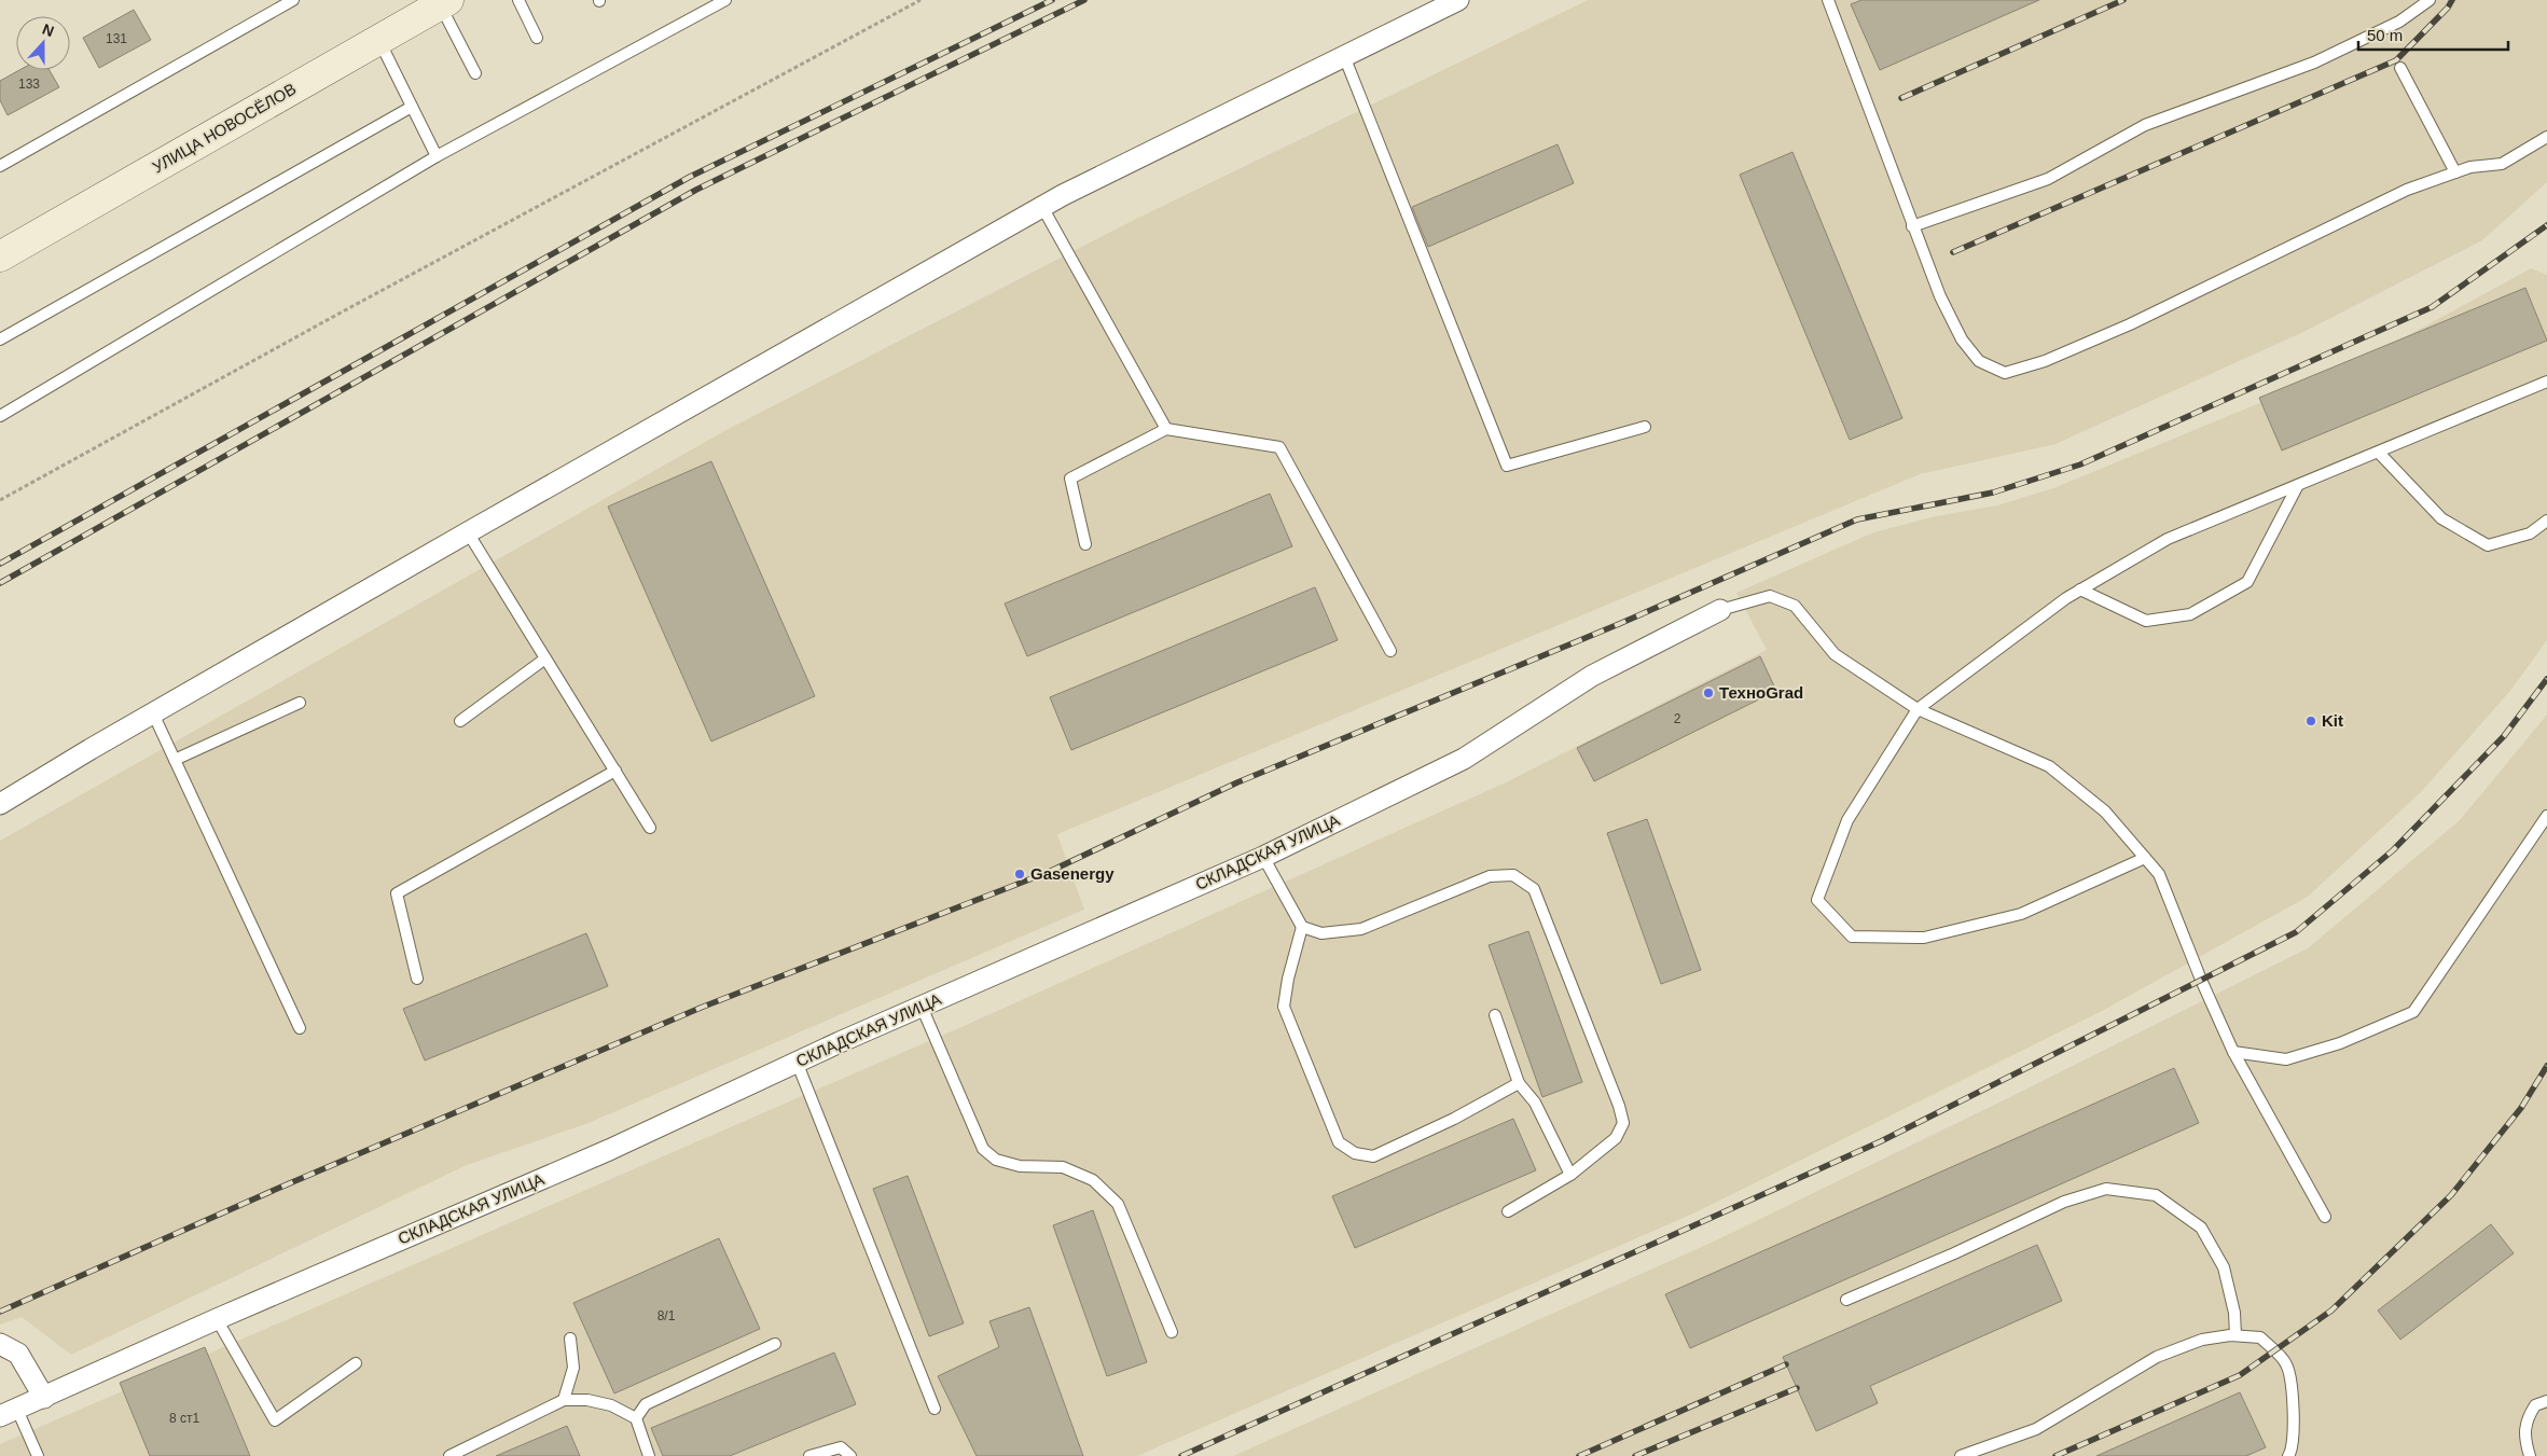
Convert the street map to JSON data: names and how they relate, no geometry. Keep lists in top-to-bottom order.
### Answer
{
  "streets": {
    "street": ["УЛИЦА НОВОСЁЛОВ", "СКЛАДСКАЯ УЛИЦА"]
  },
  "places": ["ТехноGrad", "Kit", "Gasenergy"],
  "house_numbers": [
    "131",
    "133",
    "2",
    "8/1",
    "8 ст1"
  ],
  "scale_bar": "50 m",
  "north": "top"
}
